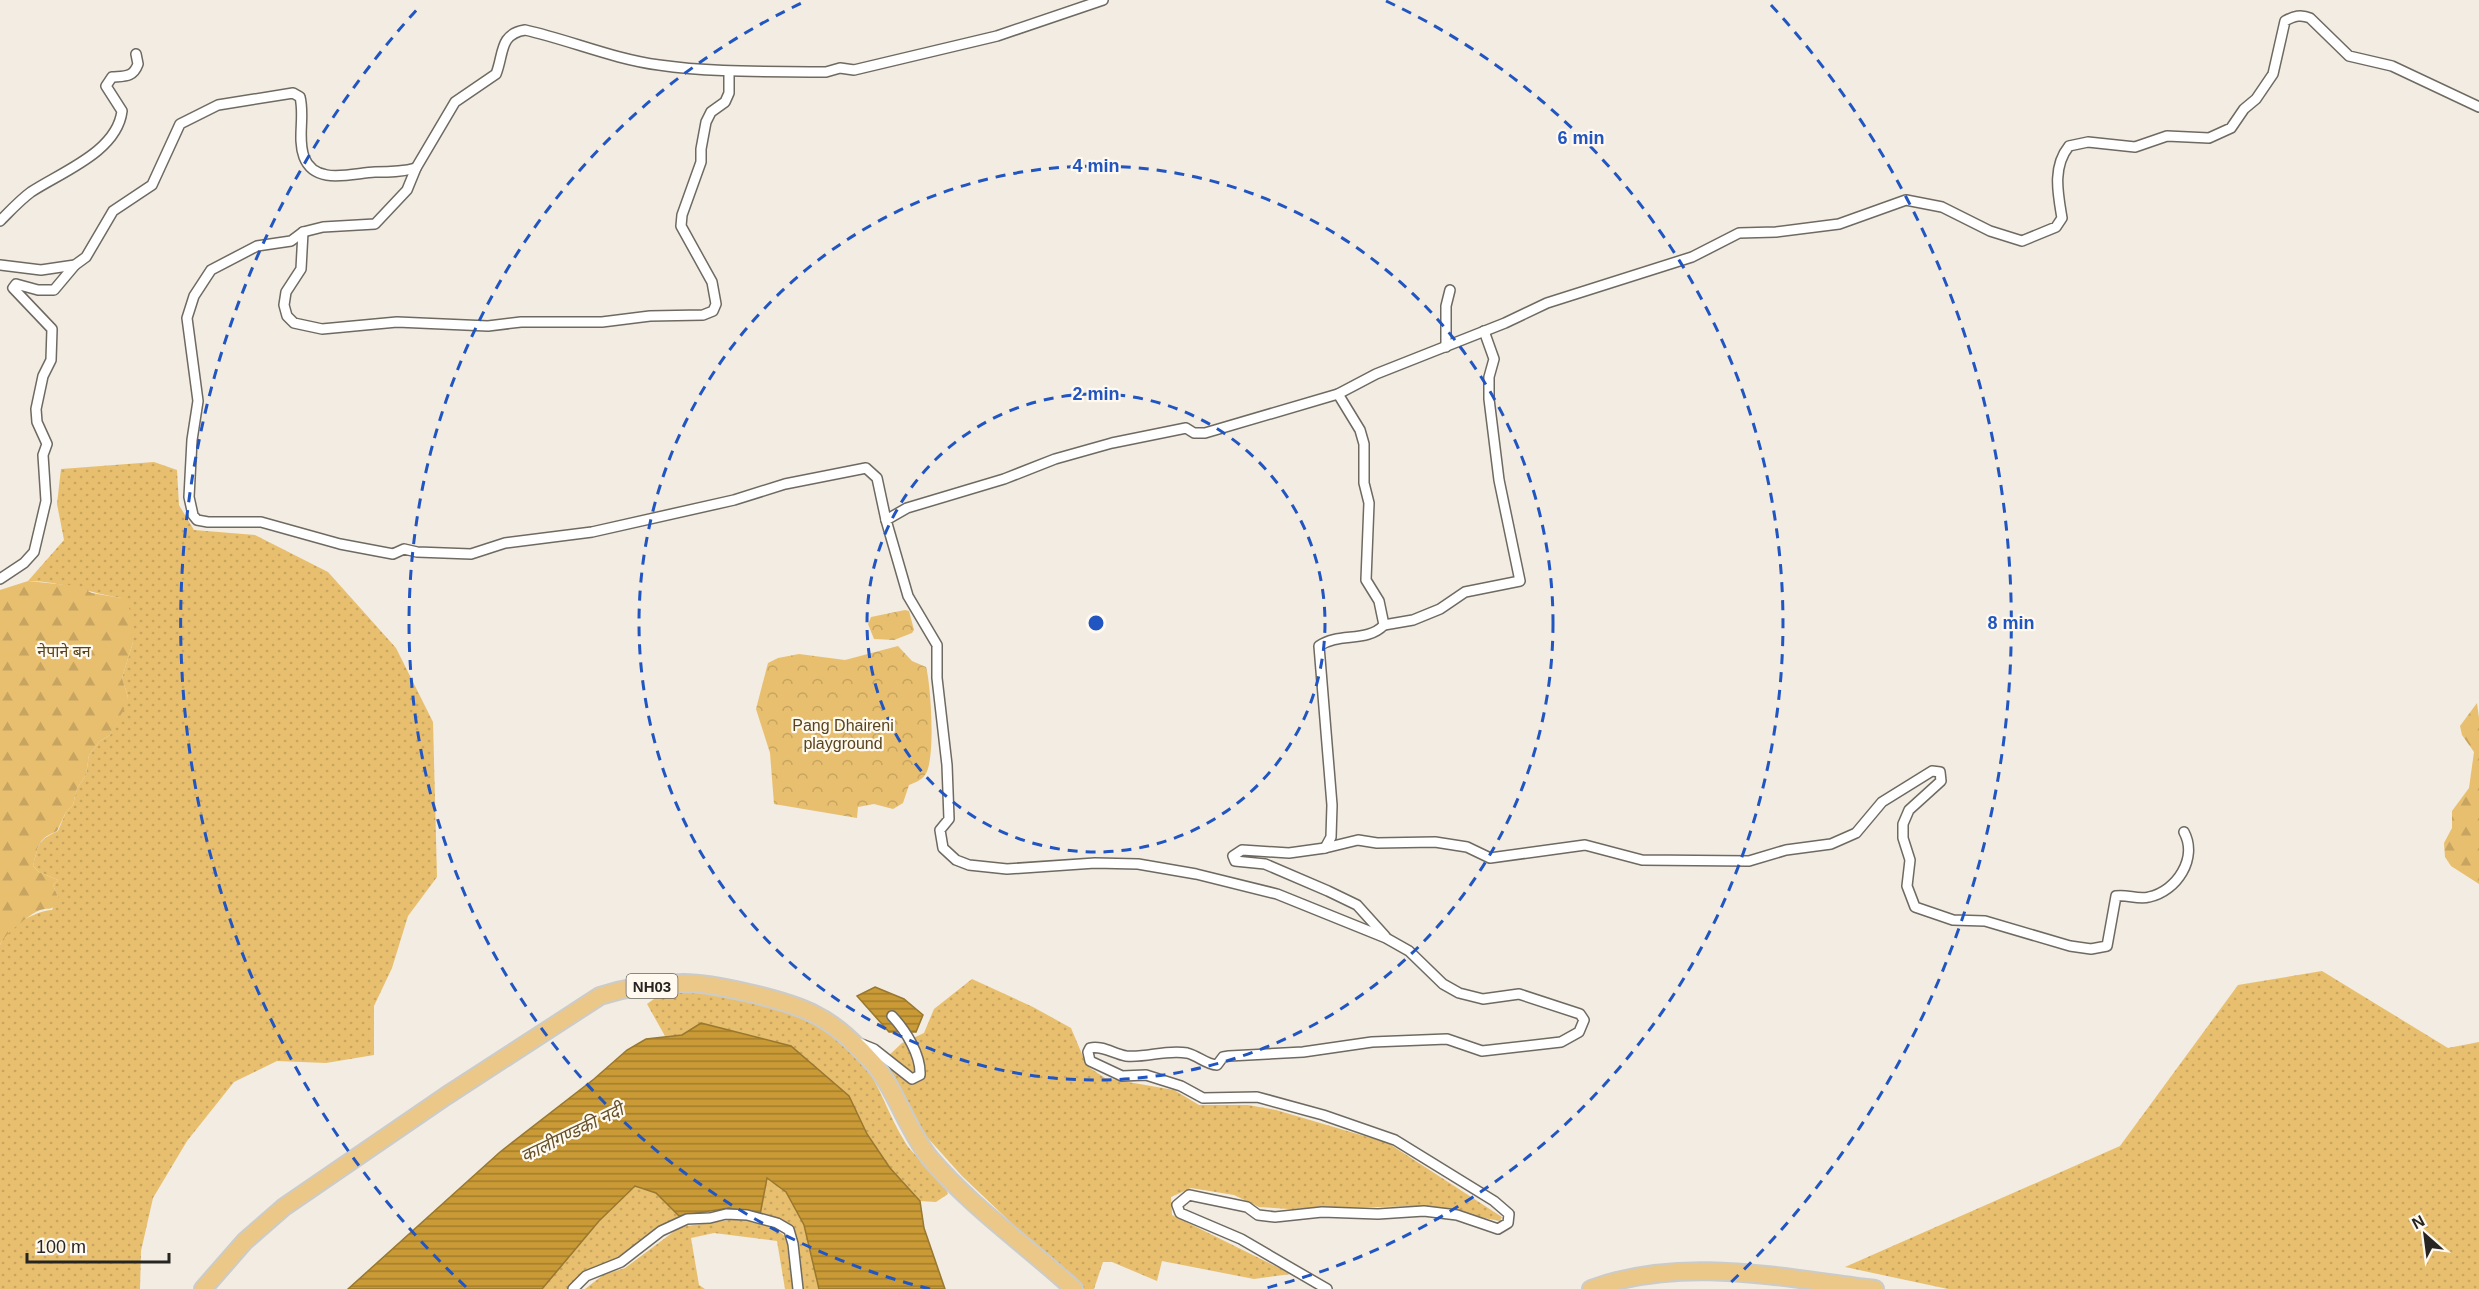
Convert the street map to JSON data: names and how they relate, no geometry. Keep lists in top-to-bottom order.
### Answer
{
  "streets": {
    "highway": ["NH03"]
  },
  "water": ["कालीगण्डकी नदी"],
  "parks": ["नेपाने बन", "Pang Dhaireni playground"],
  "scale_bar": "100 m",
  "north": "top left",
  "rings": [
    "6 min",
    "4 min",
    "2 min",
    "8 min"
  ]
}
